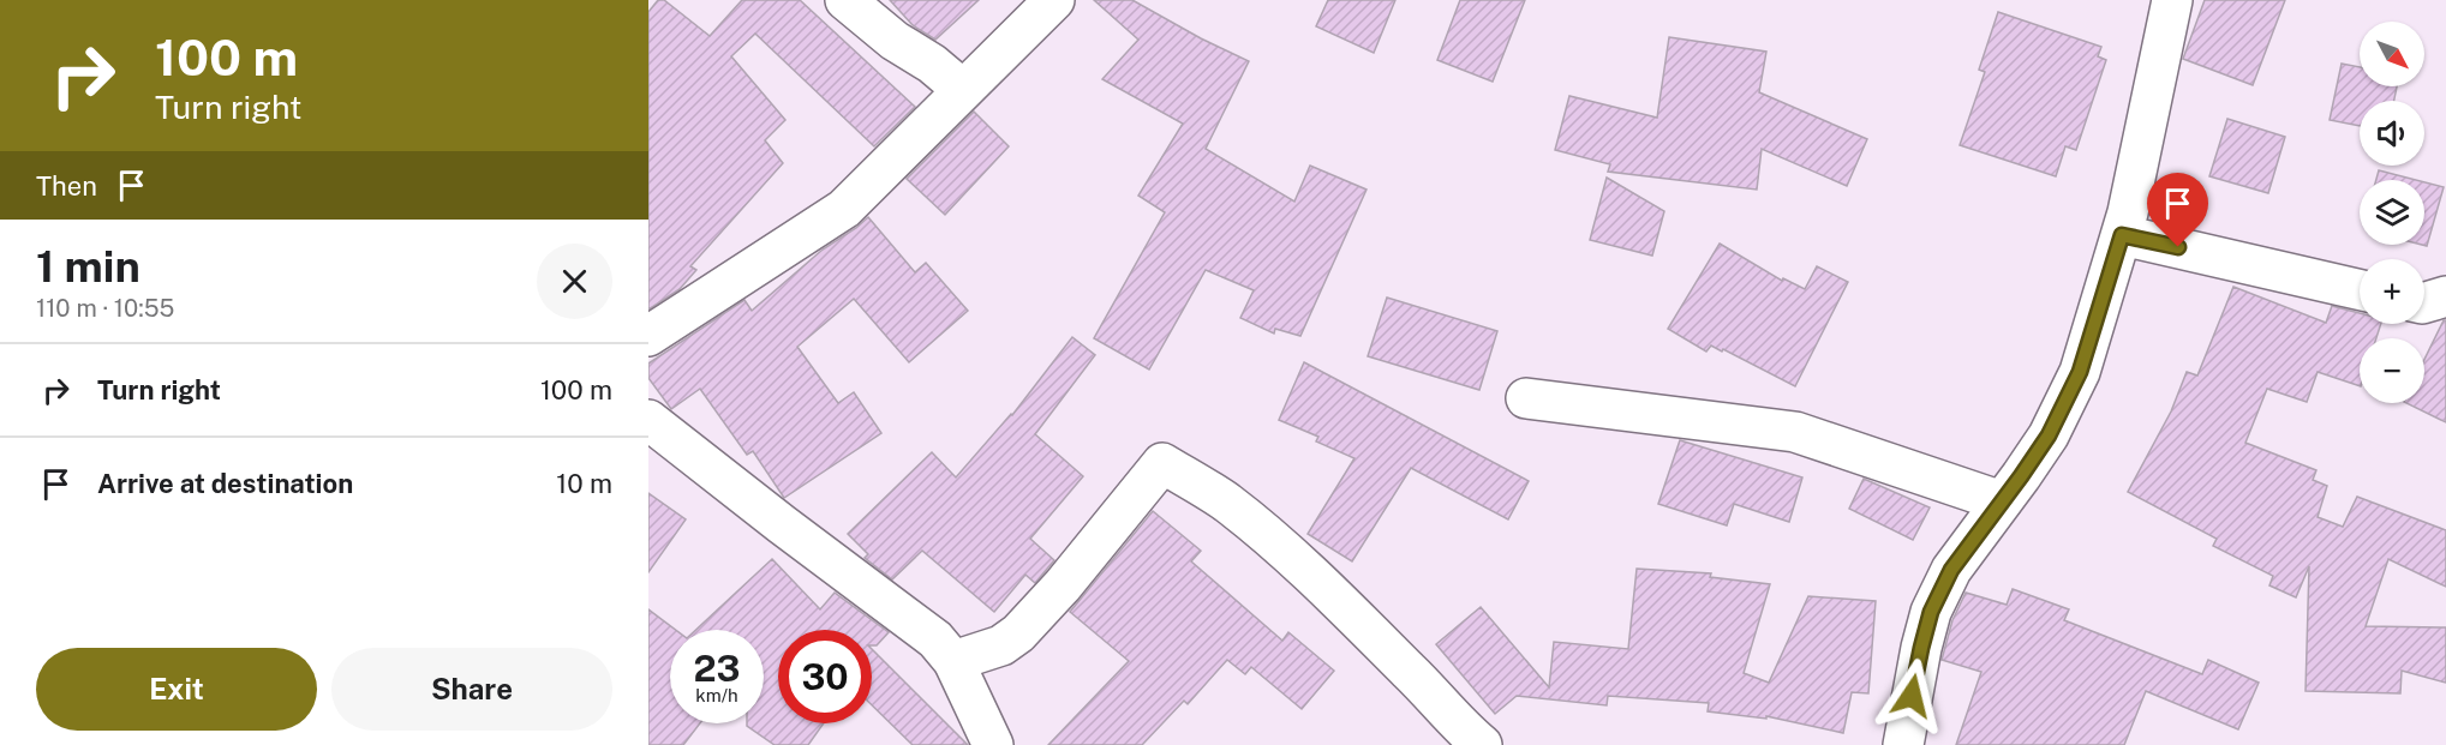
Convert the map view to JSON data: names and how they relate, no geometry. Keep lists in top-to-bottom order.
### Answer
{
  "north": "bottom right",
  "page": {
    "turn": ["100 m", "Turn right"],
    "map_buttons": ["+", "−"],
    "then": "Then",
    "heading": ["1 min", "110 m · 10:55"],
    "list": [
      {
        "name": "Turn right",
        "value": "100 m"
      },
      {
        "name": "Arrive at destination",
        "value": "10 m"
      }
    ],
    "speed": "23 km/h",
    "limit": "30",
    "buttons": ["Exit", "Share"]
  }
}
